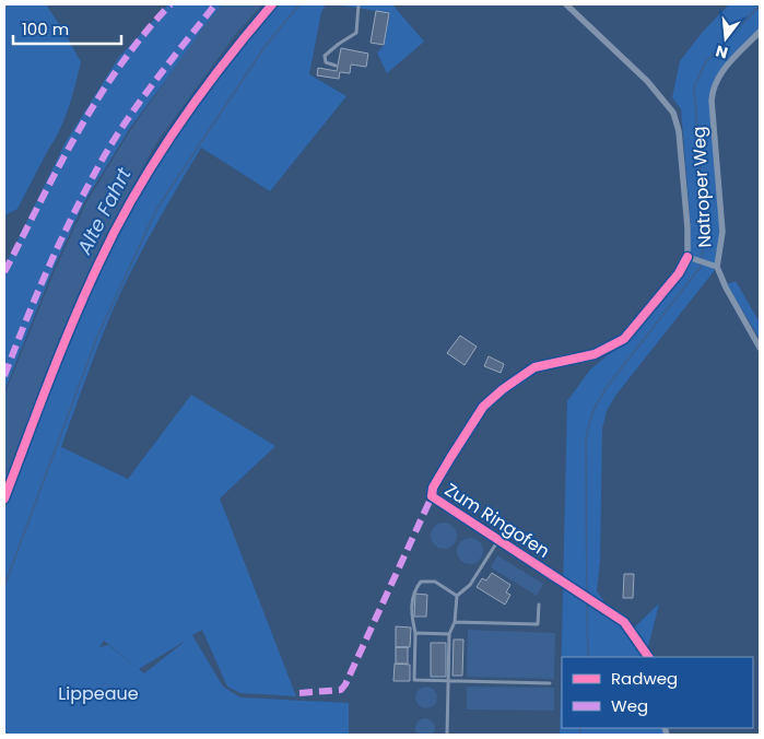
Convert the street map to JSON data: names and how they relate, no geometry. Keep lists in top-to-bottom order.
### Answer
{
  "streets": {
    "street": ["Natroper Weg", "Zum Ringofen"]
  },
  "water": ["Alte Fahrt"],
  "parks": ["Lippeaue"],
  "legend": ["Radweg", "Weg"],
  "scale_bar": "100 m",
  "north": "bottom"
}
